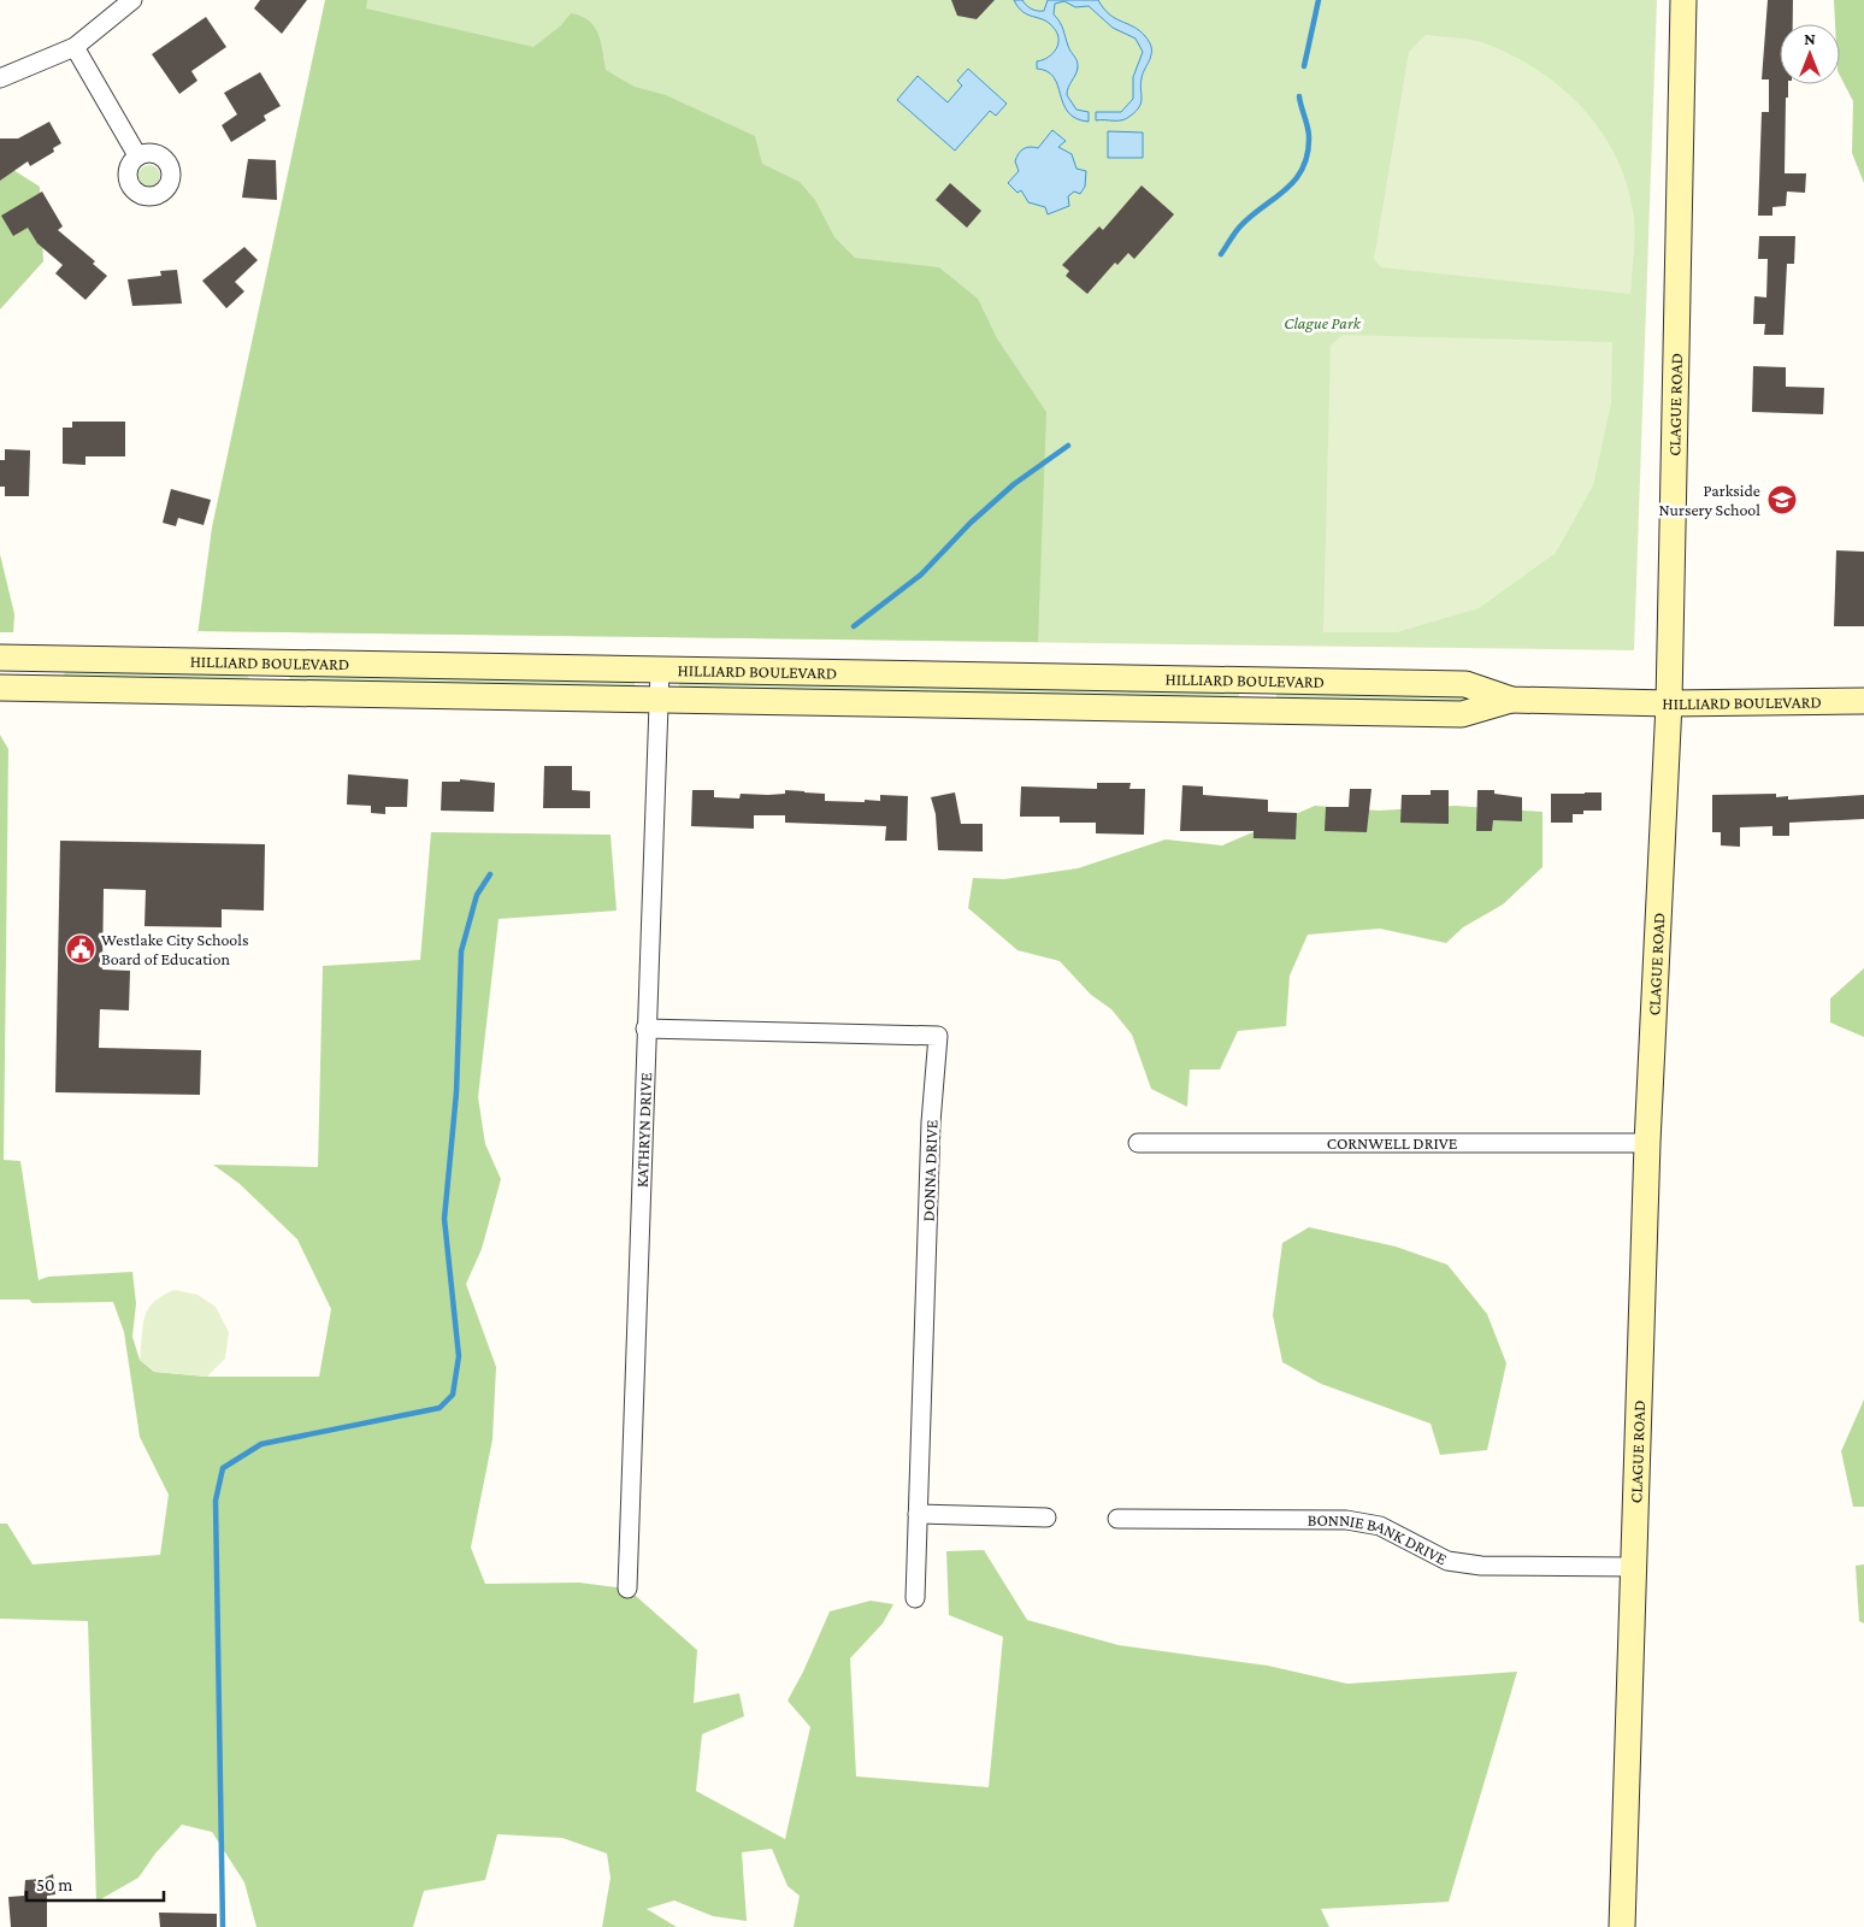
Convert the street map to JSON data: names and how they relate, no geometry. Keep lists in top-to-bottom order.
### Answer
{
  "streets": {
    "main road": ["CLAGUE ROAD", "HILLIARD BOULEVARD"],
    "street": [
      "KATHRYN DRIVE",
      "CORNWELL DRIVE",
      "DONNA DRIVE",
      "BONNIE BANK DRIVE"
    ]
  },
  "crossings": [
    ["CLAGUE ROAD", "HILLIARD BOULEVARD"],
    ["CLAGUE ROAD", "CORNWELL DRIVE"],
    ["CLAGUE ROAD", "BONNIE BANK DRIVE"],
    ["HILLIARD BOULEVARD", "KATHRYN DRIVE"],
    ["KATHRYN DRIVE", "DONNA DRIVE"]
  ],
  "parks": ["Clague Park"],
  "places": {
    "school or university": ["Parkside Nursery School"],
    "public building": ["Westlake City Schools Board of Education"]
  },
  "scale_bar": "50 m",
  "north": "top"
}
